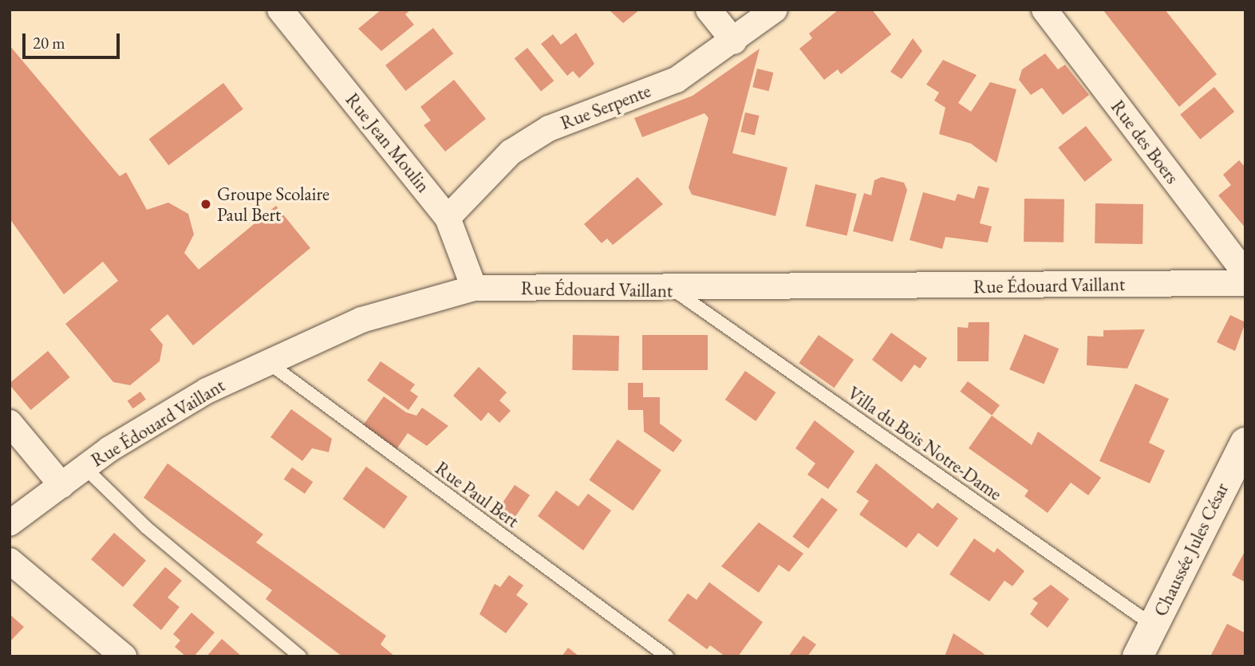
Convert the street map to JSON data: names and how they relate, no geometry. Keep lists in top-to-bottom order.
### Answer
{
  "streets": {
    "street": [
      "Rue Serpente",
      "Rue des Boers",
      "Rue Jean Moulin",
      "Rue Édouard Vaillant",
      "Chaussée Jules César"
    ],
    "lane": ["Villa du Bois Notre-Dame", "Rue Paul Bert"]
  },
  "crossings": [
    ["Rue Serpente", "Rue Jean Moulin"],
    ["Rue Jean Moulin", "Rue Édouard Vaillant"],
    ["Rue Édouard Vaillant", "Villa du Bois Notre-Dame"],
    ["Rue Édouard Vaillant", "Rue Paul Bert"],
    ["Villa du Bois Notre-Dame", "Chaussée Jules César"]
  ],
  "places": ["Groupe Scolaire Paul Bert"],
  "scale_bar": "20 m"
}
